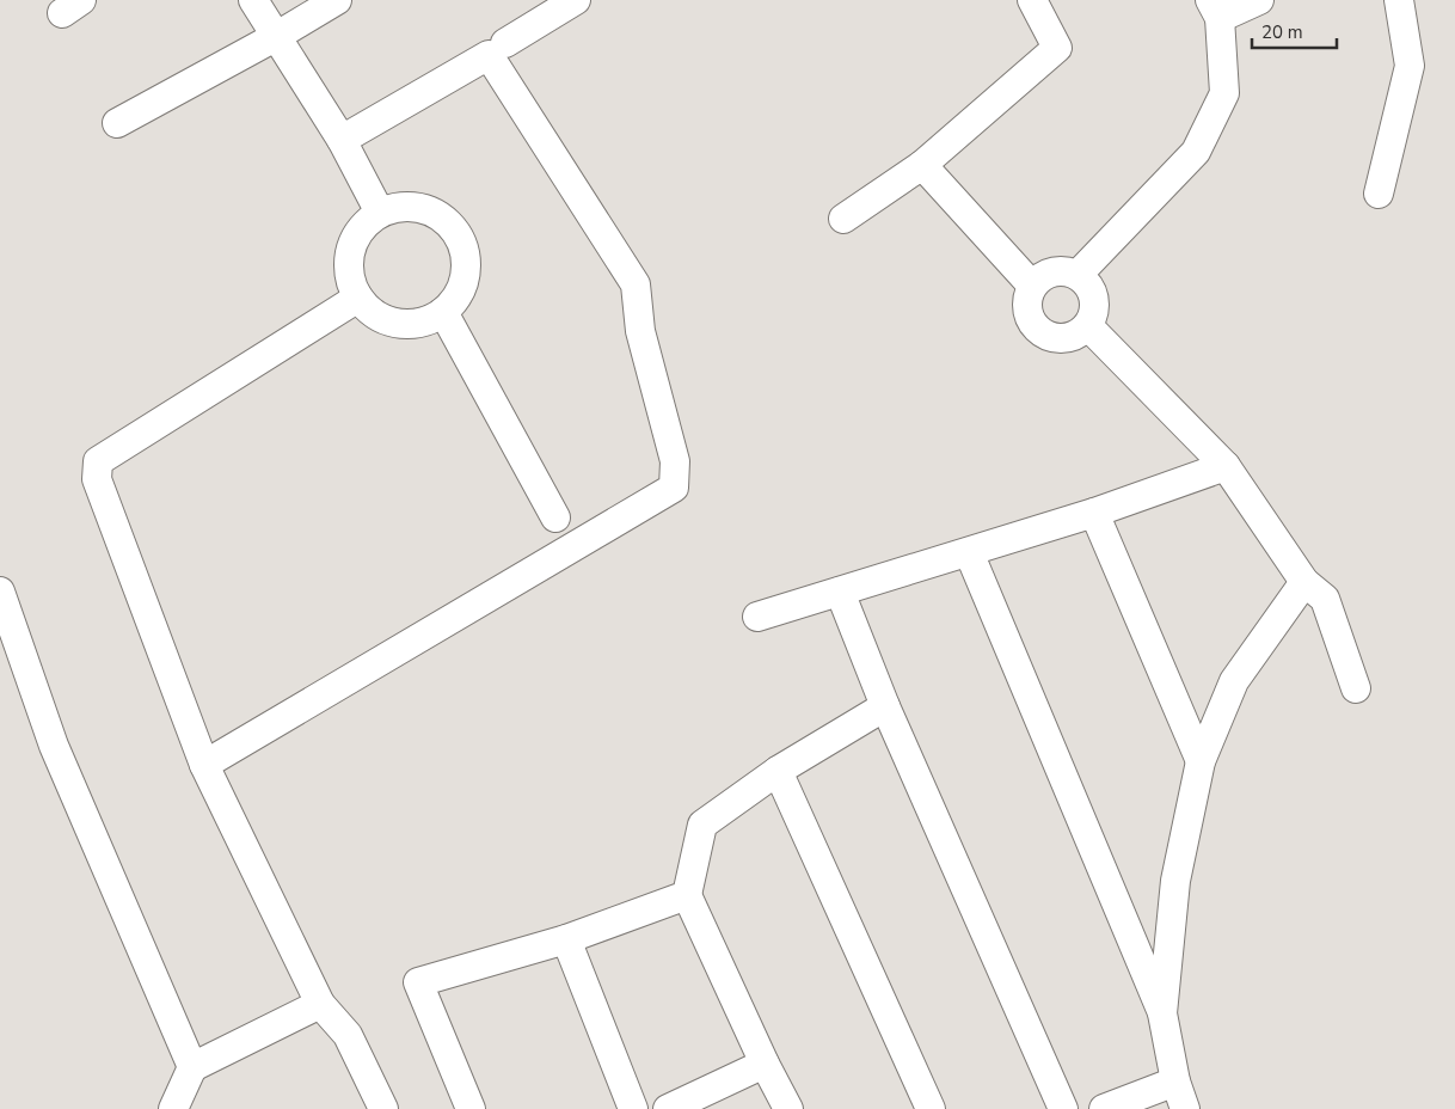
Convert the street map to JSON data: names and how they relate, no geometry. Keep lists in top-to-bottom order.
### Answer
{
  "scale_bar": "20 m"
}
